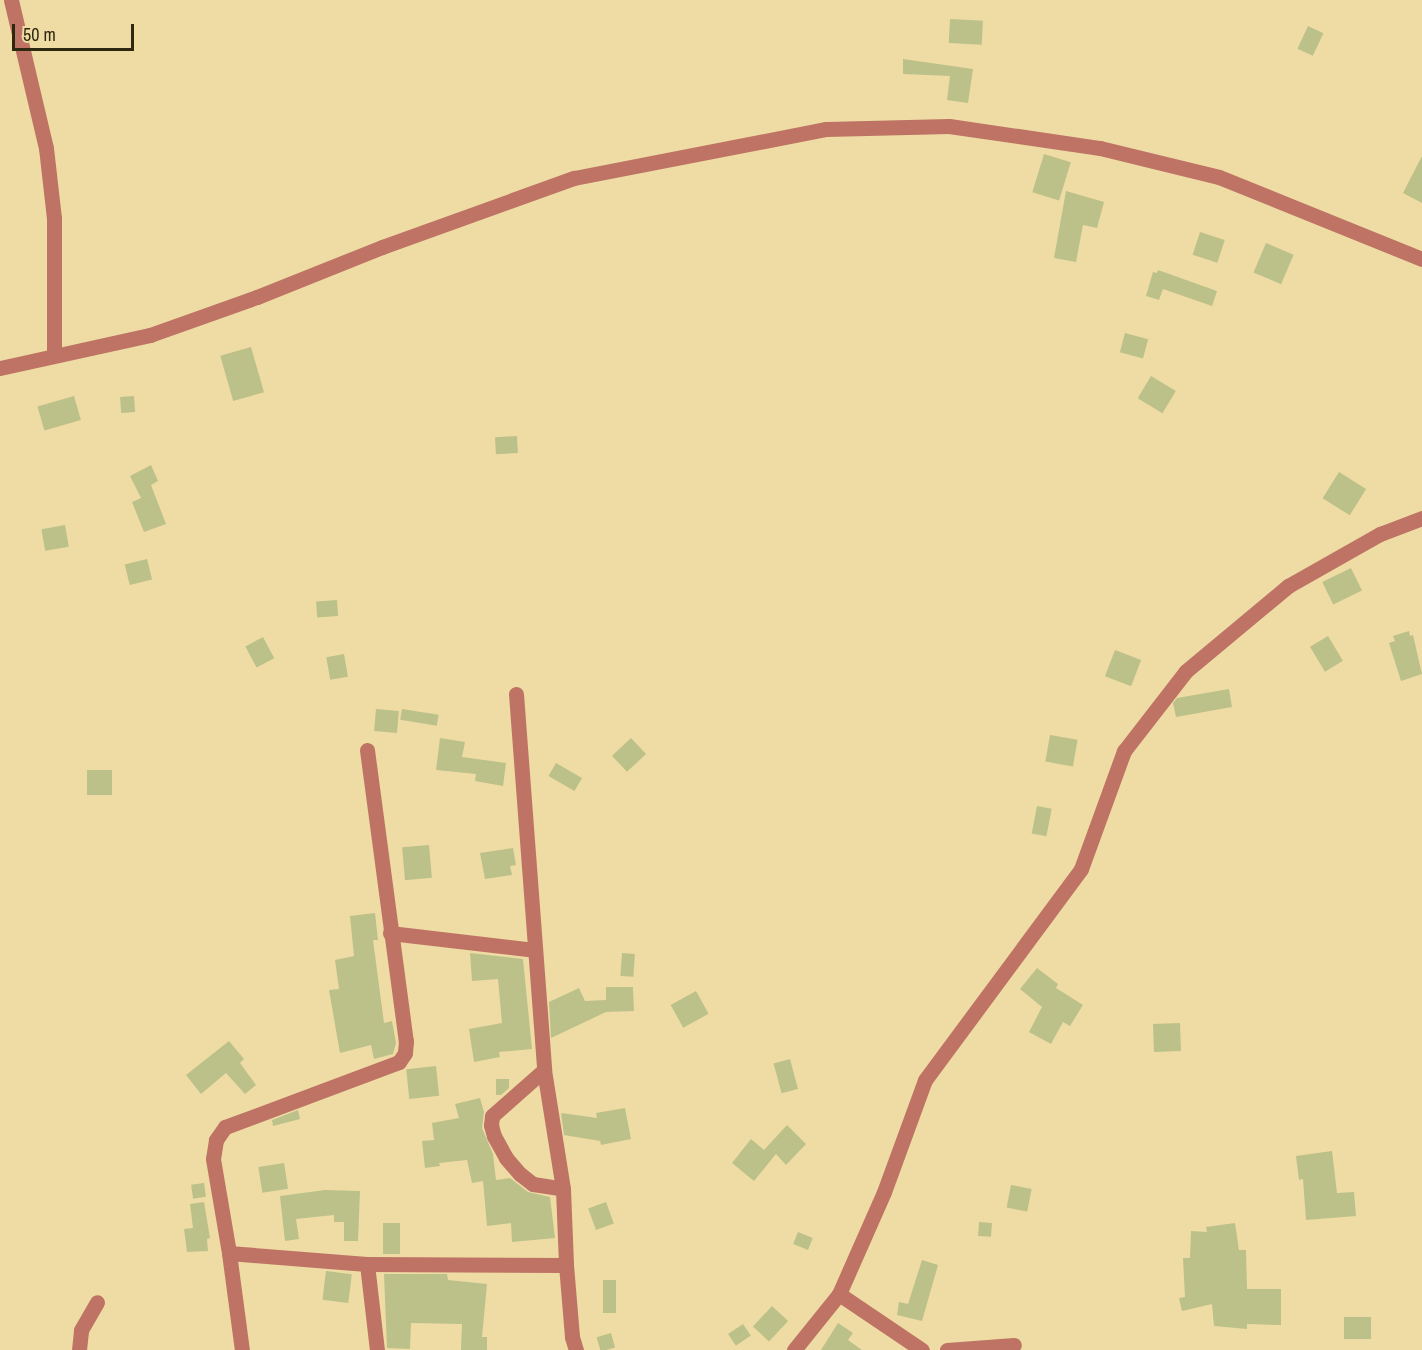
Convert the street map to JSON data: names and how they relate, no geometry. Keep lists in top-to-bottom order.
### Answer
{
  "scale_bar": "50 m"
}
